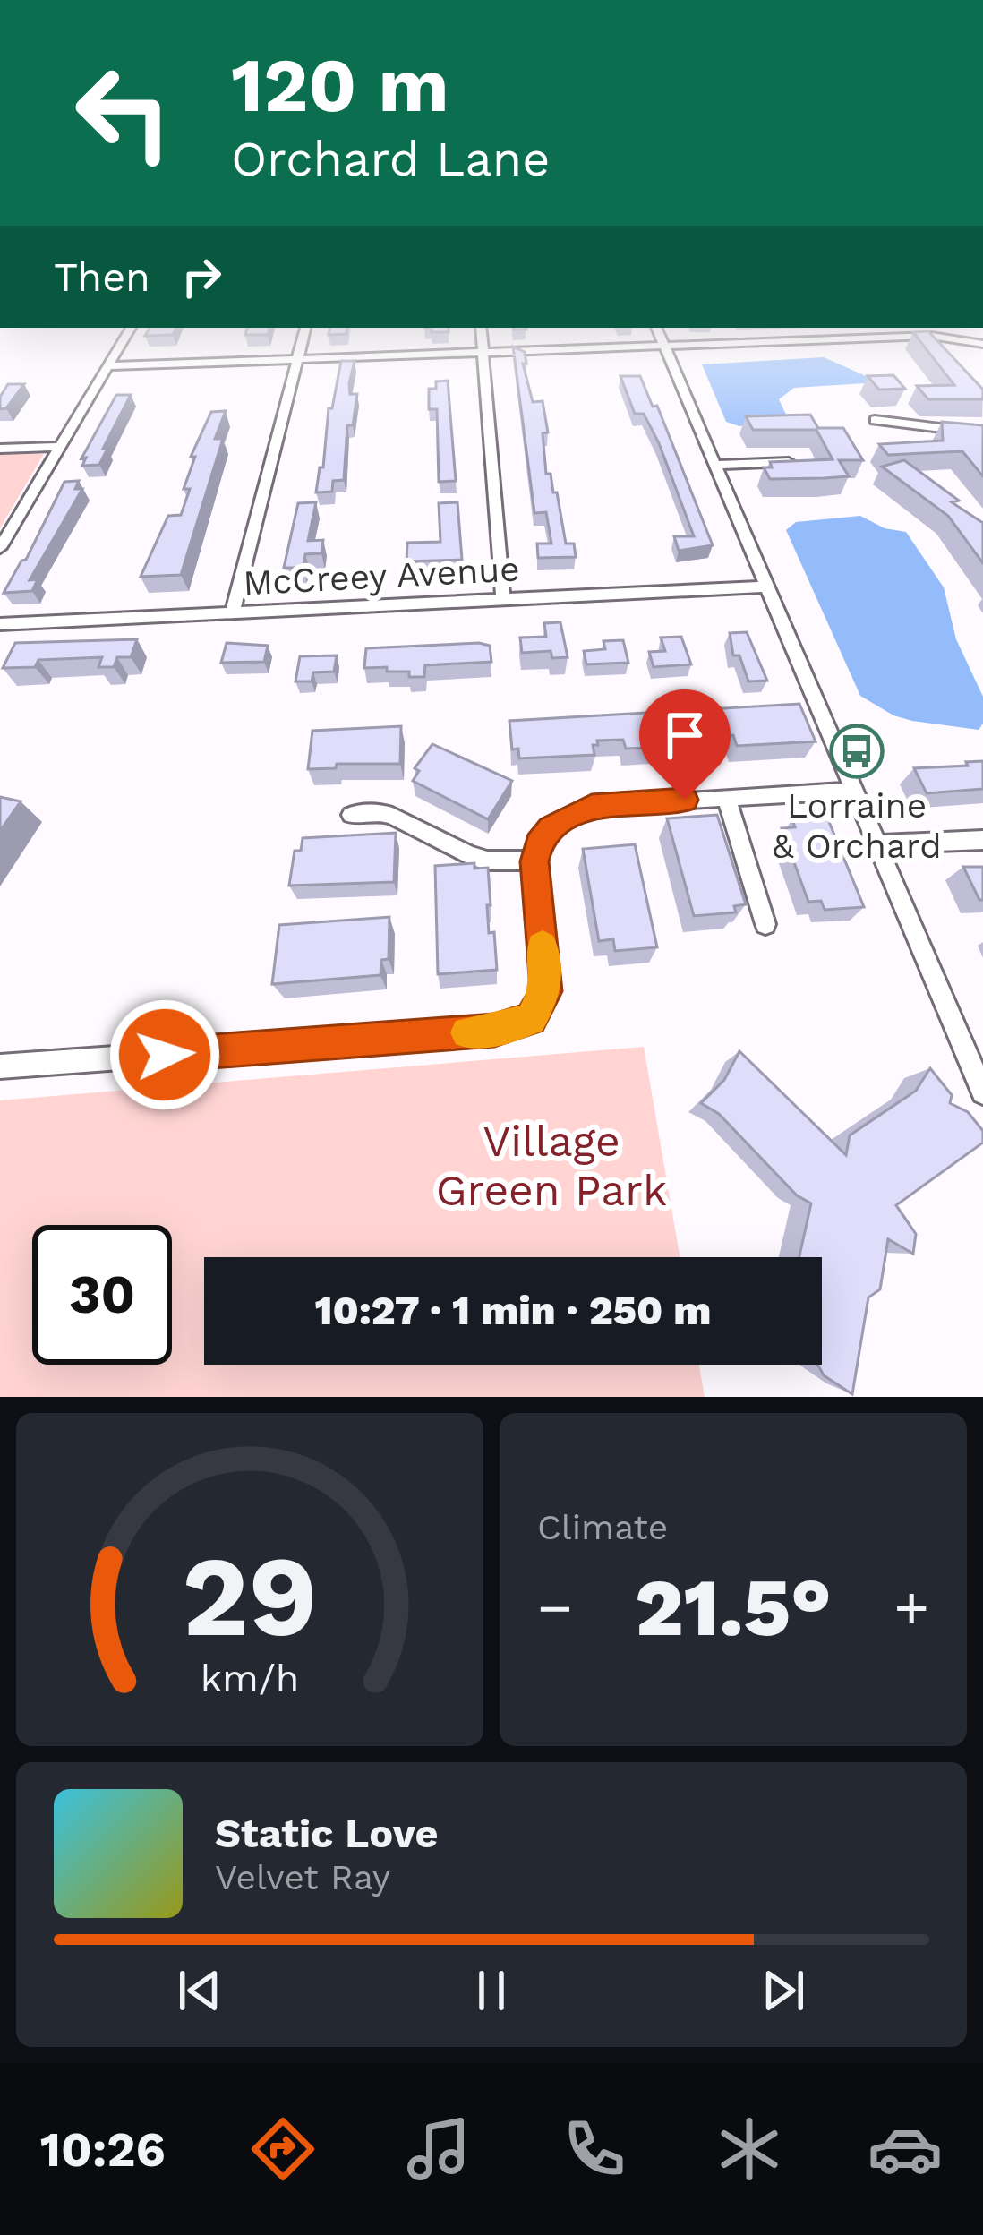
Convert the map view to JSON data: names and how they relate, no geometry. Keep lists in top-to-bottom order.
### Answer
{
  "streets": {
    "street": ["McCreey Avenue"]
  },
  "parks": ["Village Green Park"],
  "places": {
    "bus stop": ["Lorraine & Orchard"]
  },
  "page": {
    "turn": ["120 m", "Orchard Lane"],
    "then": "Then",
    "limit": "30",
    "trip": "10:27 · 1 min · 250 m",
    "tile": "Climate",
    "heat": ["−", "21.5°", "+"],
    "song": ["Static Love", "Velvet Ray"],
    "tabs": "10:26",
    "gauge": ["29", "km/h"]
  }
}
